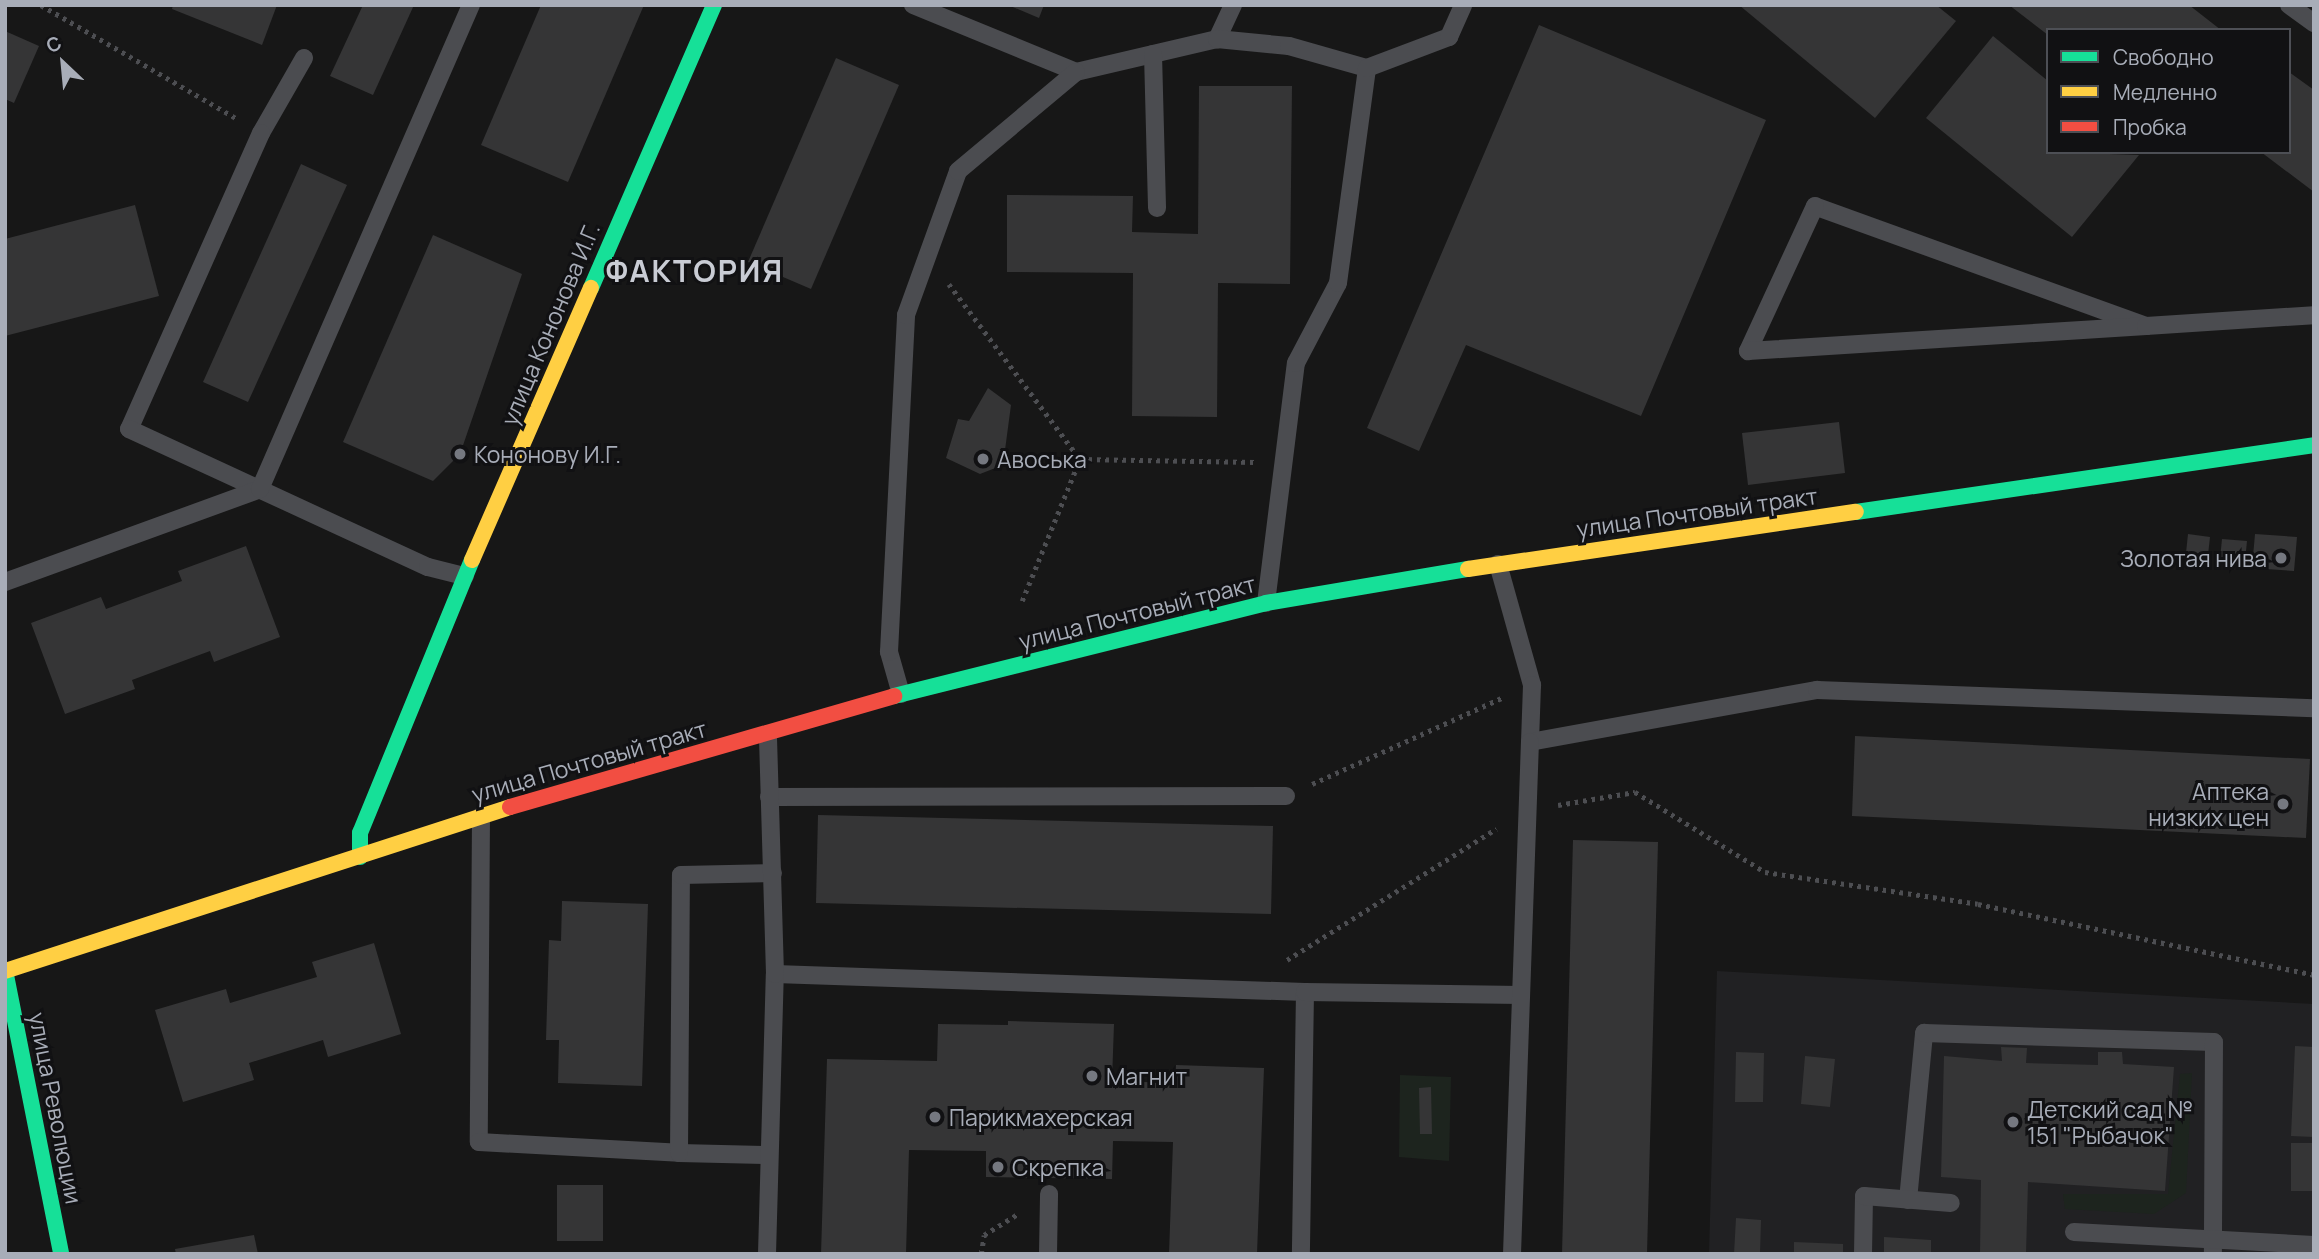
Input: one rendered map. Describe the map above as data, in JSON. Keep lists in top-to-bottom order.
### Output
{
  "streets": {
    "street": ["улица Кононова И.Г.", "улица Почтовый тракт", "улица Революции"]
  },
  "crossings": [
    ["улица Кононова И.Г.", "улица Почтовый тракт"],
    ["улица Почтовый тракт", "улица Революции"]
  ],
  "districts": ["ФАКТОРИЯ"],
  "places": [
    "Кононову И.Г.",
    "Авоська",
    "Золотая нива",
    "Аптека низких цен",
    "Магнит",
    "Парикмахерская",
    "Детский сад № 151 \"Рыбачок\"",
    "Скрепка"
  ],
  "legend": ["Свободно", "Медленно", "Пробка"],
  "north": "top left"
}
